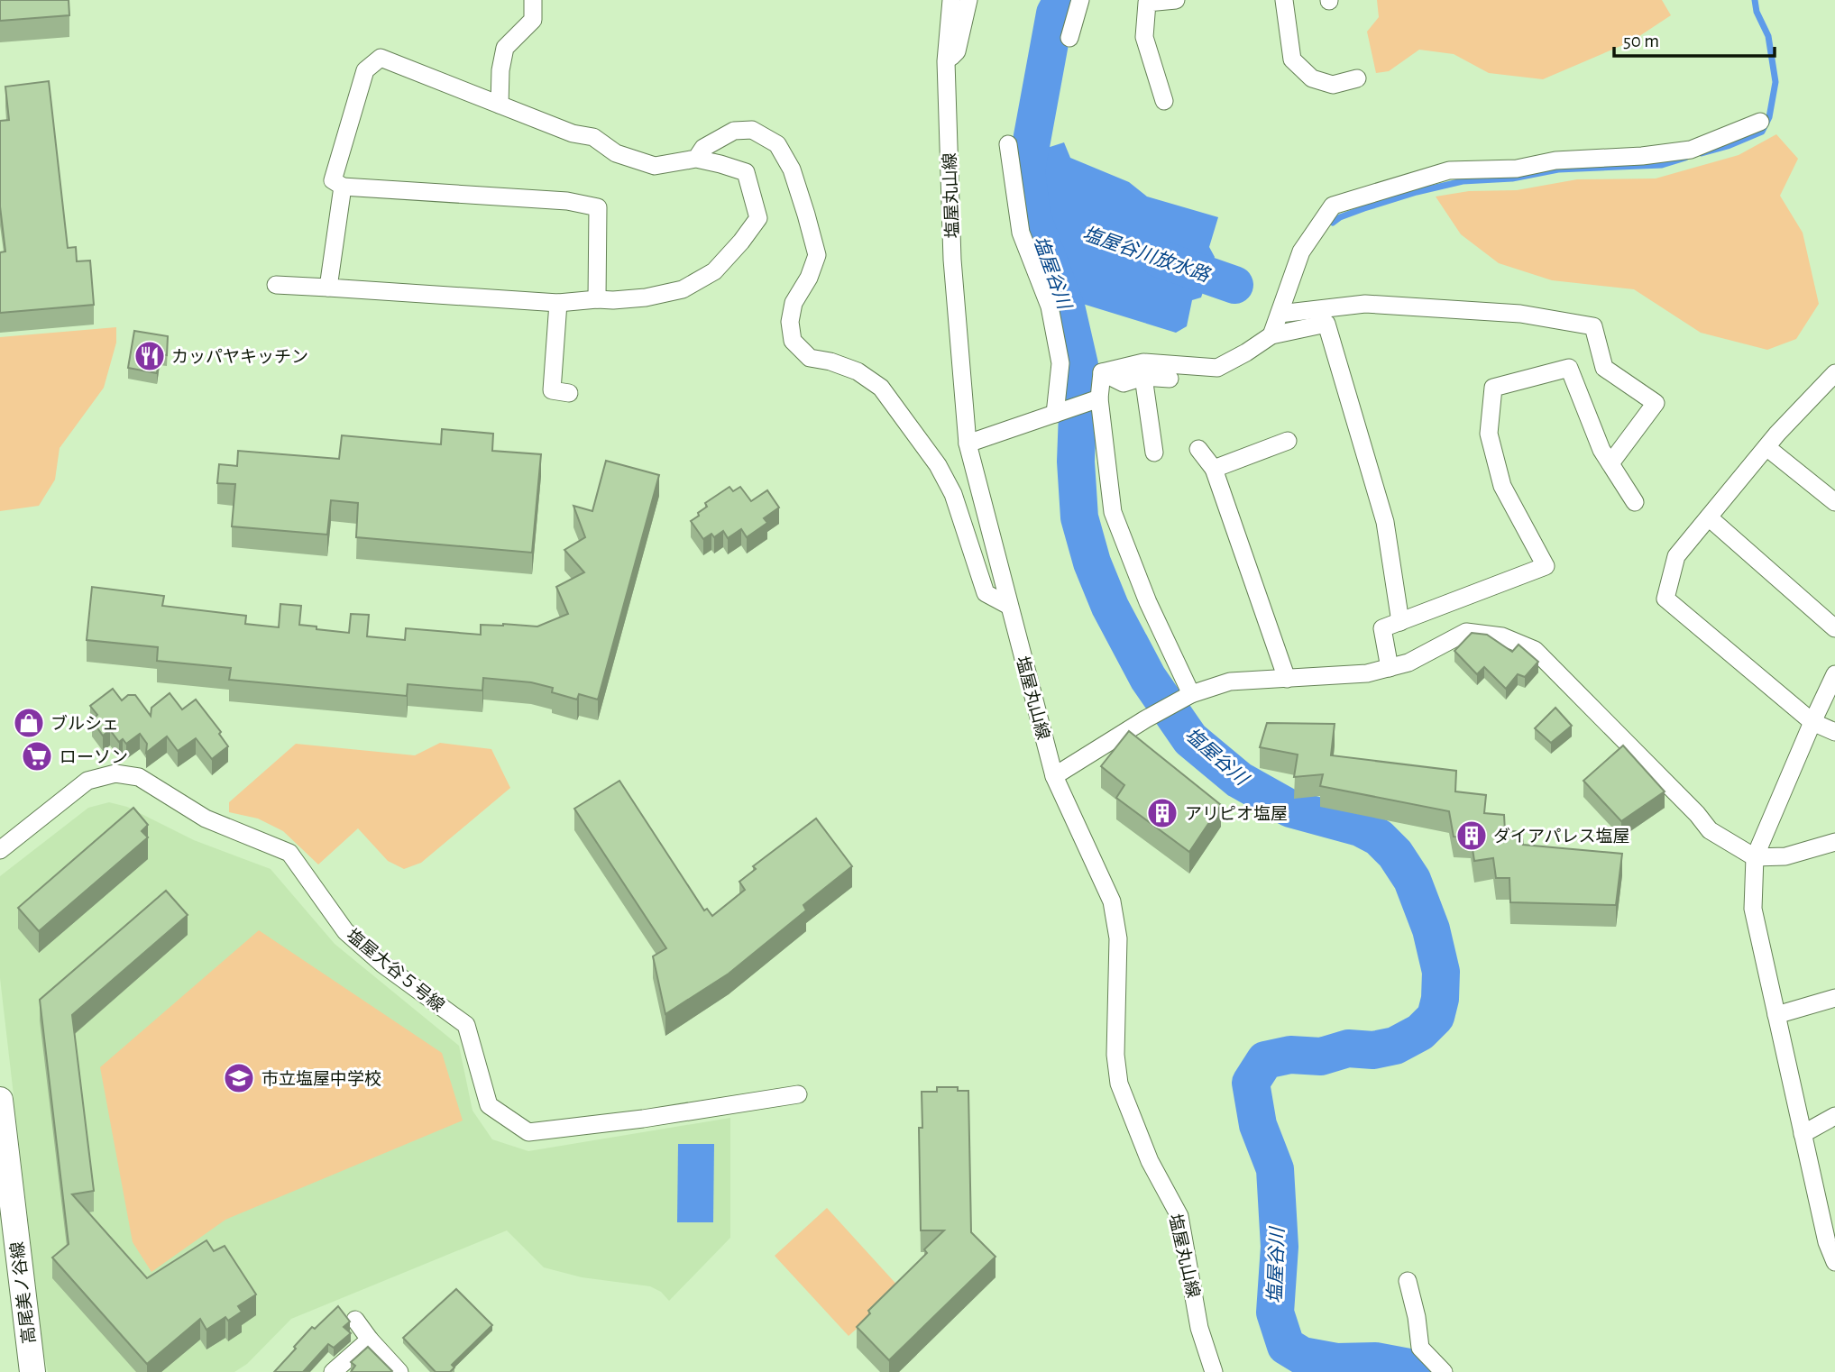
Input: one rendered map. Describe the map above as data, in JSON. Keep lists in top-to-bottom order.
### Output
{
  "streets": {
    "street": ["塩屋丸山線", "塩屋大谷５号線", "高尾美ノ谷線"]
  },
  "water": ["塩屋谷川放水路", "塩屋谷川"],
  "places": {
    "restaurant": ["カッパヤキッチン"],
    "shop": ["ブルシェ"],
    "supermarket": ["ローソン"],
    "building": ["アリピオ塩屋", "ダイアパレス塩屋"],
    "school or university": ["市立塩屋中学校"]
  },
  "scale_bar": "50 m"
}
